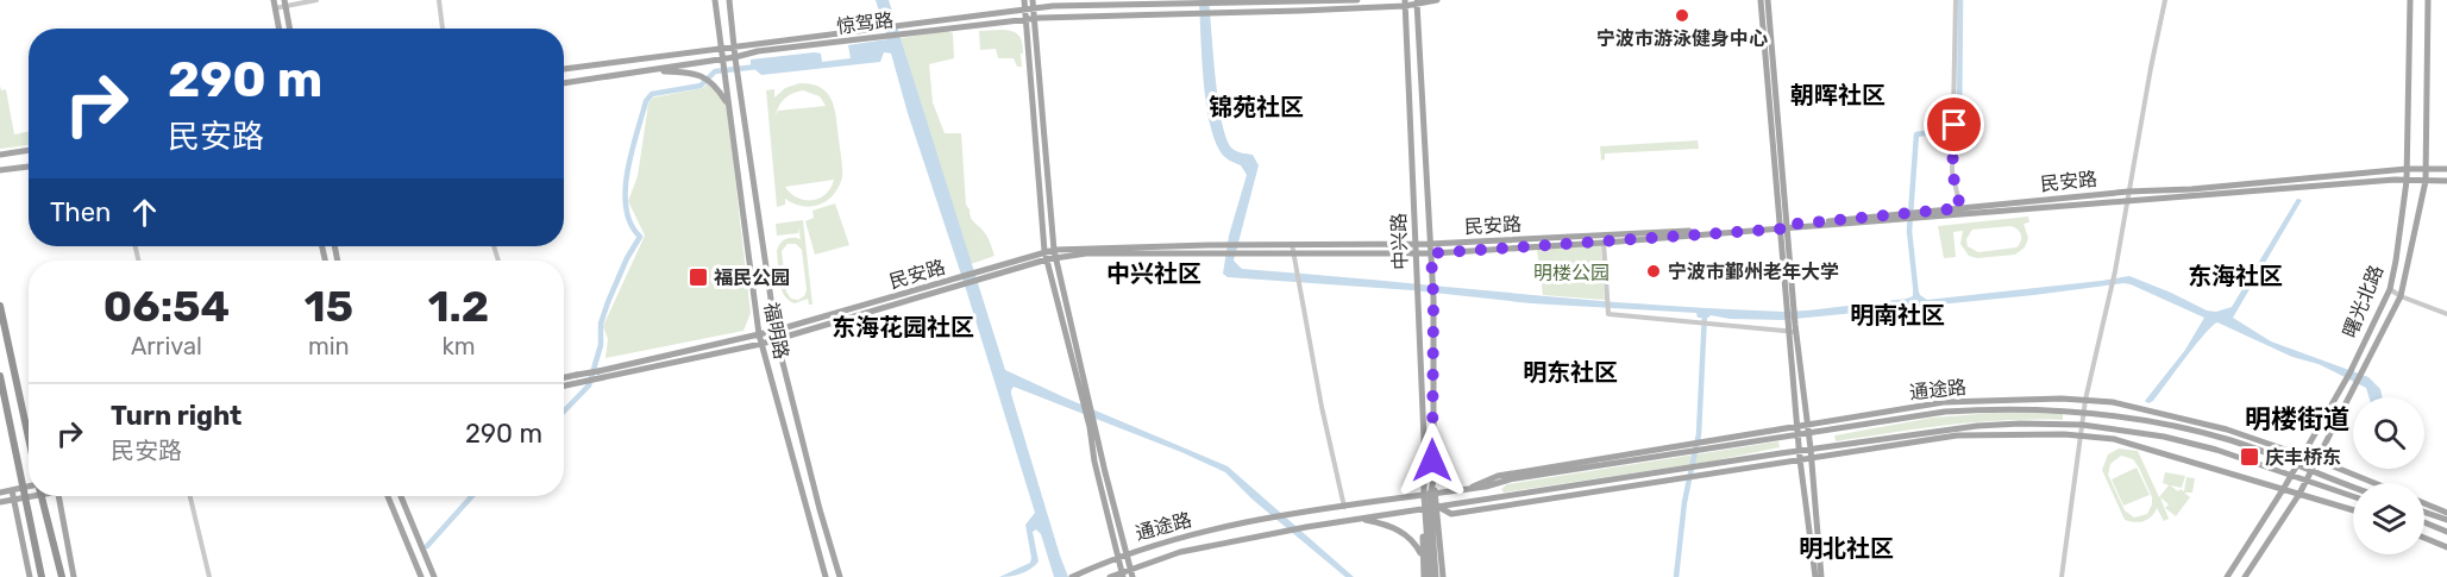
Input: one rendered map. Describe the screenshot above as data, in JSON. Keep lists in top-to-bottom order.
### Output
{
  "streets": {
    "main road": [
      "惊驾路",
      "民安路",
      "中兴路",
      "曙光北路",
      "福明路",
      "通途路"
    ]
  },
  "crossings": [
    ["惊驾路", "中兴路"],
    ["惊驾路", "福明路"],
    ["民安路", "中兴路"],
    ["民安路", "曙光北路"],
    ["民安路", "福明路"],
    ["中兴路", "通途路"],
    ["曙光北路", "通途路"]
  ],
  "districts": [
    "朝晖社区",
    "锦苑社区",
    "中兴社区",
    "东海社区",
    "明南社区",
    "东海花园社区",
    "明东社区",
    "明楼街道",
    "明北社区"
  ],
  "parks": ["明楼公园"],
  "places": {
    "other": ["宁波市游泳健身中心", "宁波市鄞州老年大学"],
    "transit": ["福民公园", "庆丰桥东"]
  },
  "page": {
    "turn": ["290 m", "民安路"],
    "then": "Then",
    "eta": [
      "06:54",
      "Arrival",
      "15",
      "min",
      "1.2",
      "km"
    ],
    "list": [
      {
        "name": "Turn right",
        "note": "民安路",
        "value": "290 m"
      }
    ]
  }
}
